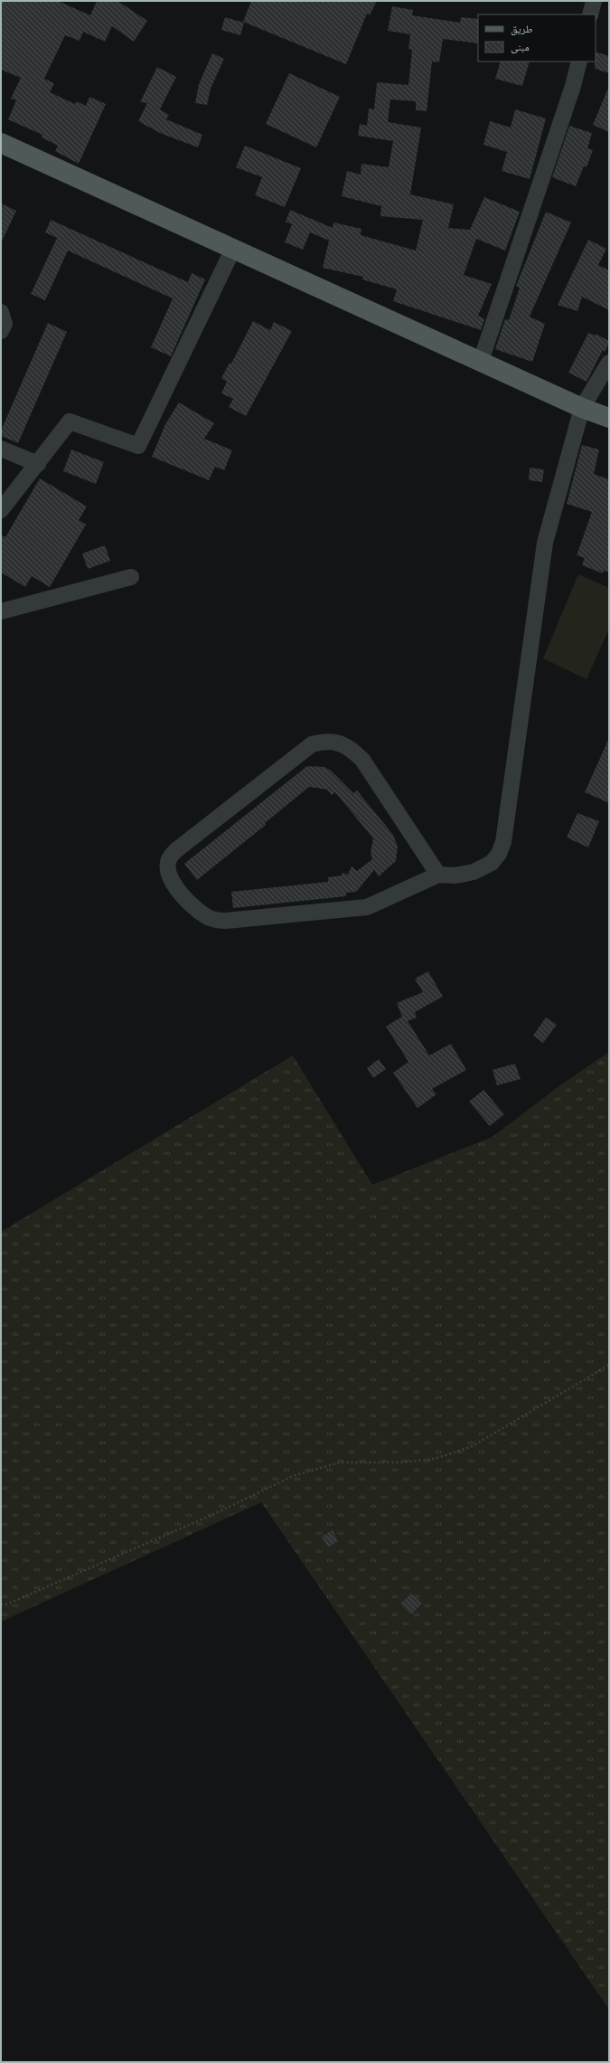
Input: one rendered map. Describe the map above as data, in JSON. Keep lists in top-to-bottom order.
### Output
{
  "legend": ["طريق", "مبنى"]
}
